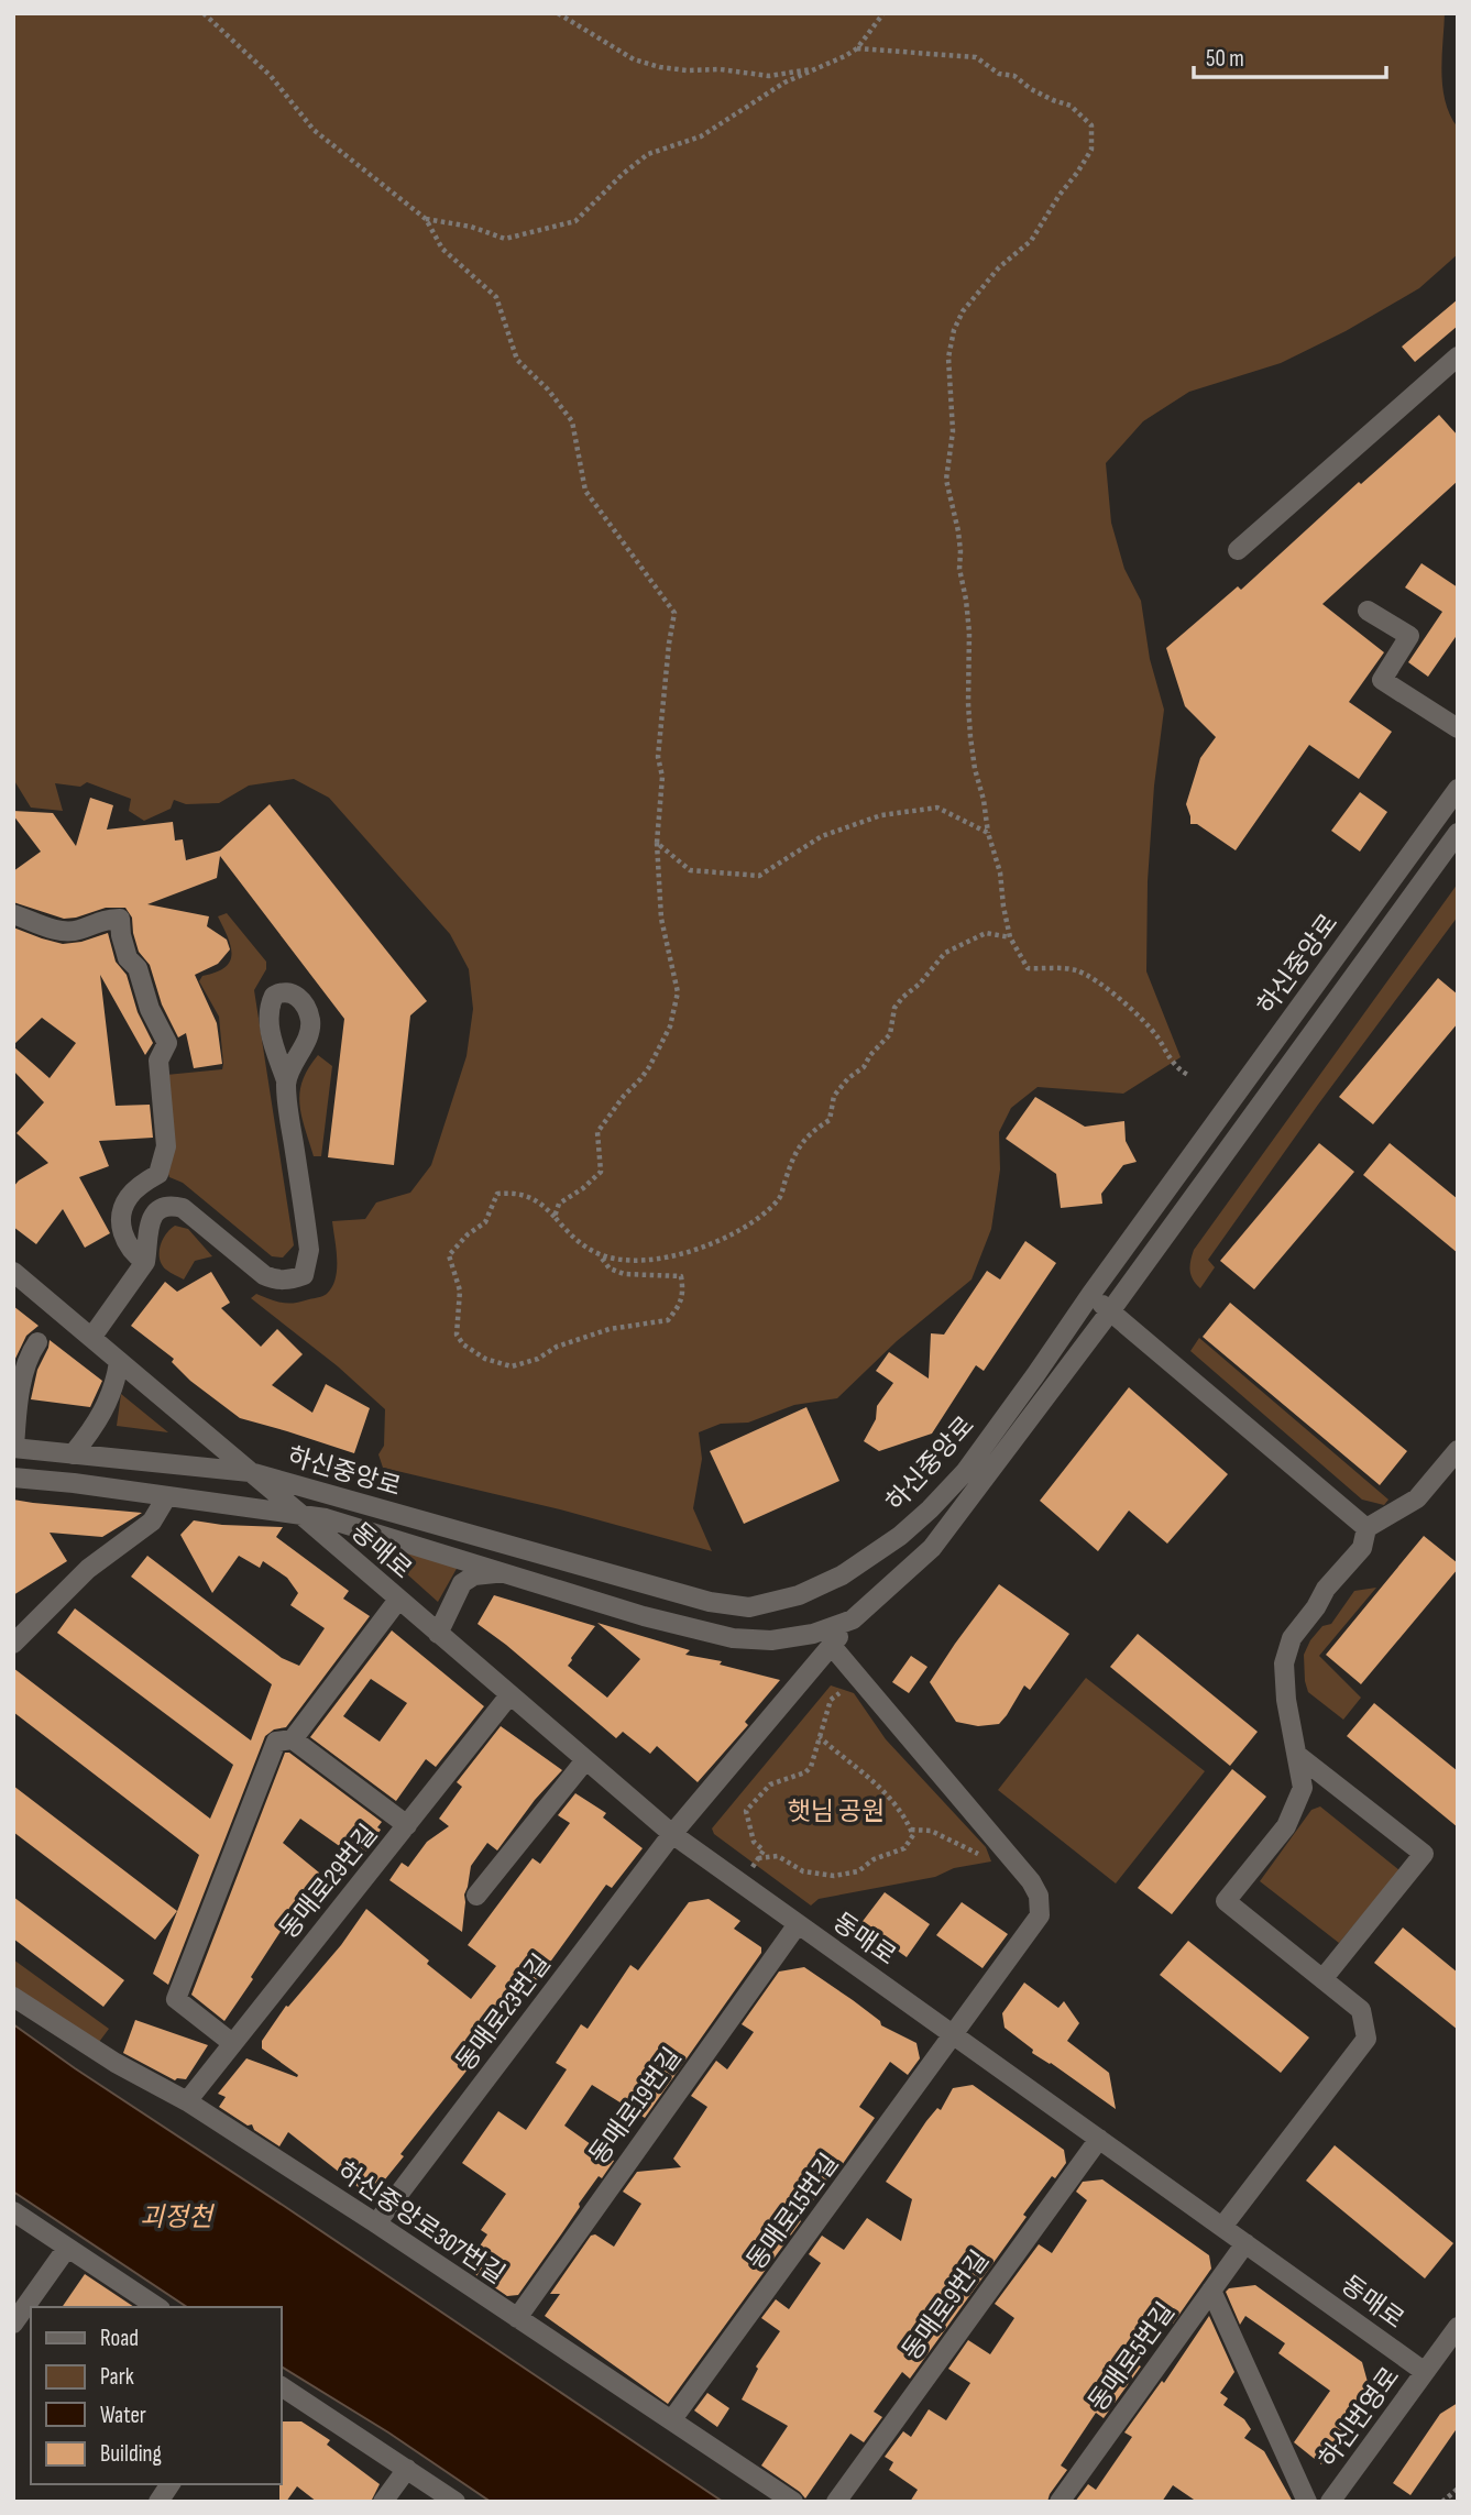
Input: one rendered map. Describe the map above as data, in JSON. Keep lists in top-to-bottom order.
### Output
{
  "streets": {
    "street": [
      "하신중앙로",
      "동매로",
      "동매로29번길",
      "동매로23번길",
      "동매로19번길",
      "동매로15번길",
      "하신중앙로307번길",
      "동매로9번길",
      "동매로5번길",
      "하신번영로"
    ]
  },
  "crossings": [
    ["하신중앙로", "동매로"],
    ["하신중앙로", "동매로23번길"],
    ["동매로", "동매로29번길"],
    ["동매로", "동매로23번길"],
    ["동매로", "동매로19번길"],
    ["동매로", "동매로15번길"],
    ["동매로", "동매로9번길"],
    ["동매로", "동매로5번길"],
    ["동매로", "하신번영로"],
    ["동매로29번길", "하신중앙로307번길"],
    ["동매로23번길", "동매로15번길"],
    ["동매로23번길", "하신중앙로307번길"],
    ["동매로19번길", "하신중앙로307번길"],
    ["동매로15번길", "하신중앙로307번길"]
  ],
  "water": ["괴정천"],
  "parks": ["햇님 공원"],
  "legend": [
    "Road",
    "Park",
    "Water",
    "Building"
  ],
  "scale_bar": "50 m"
}
